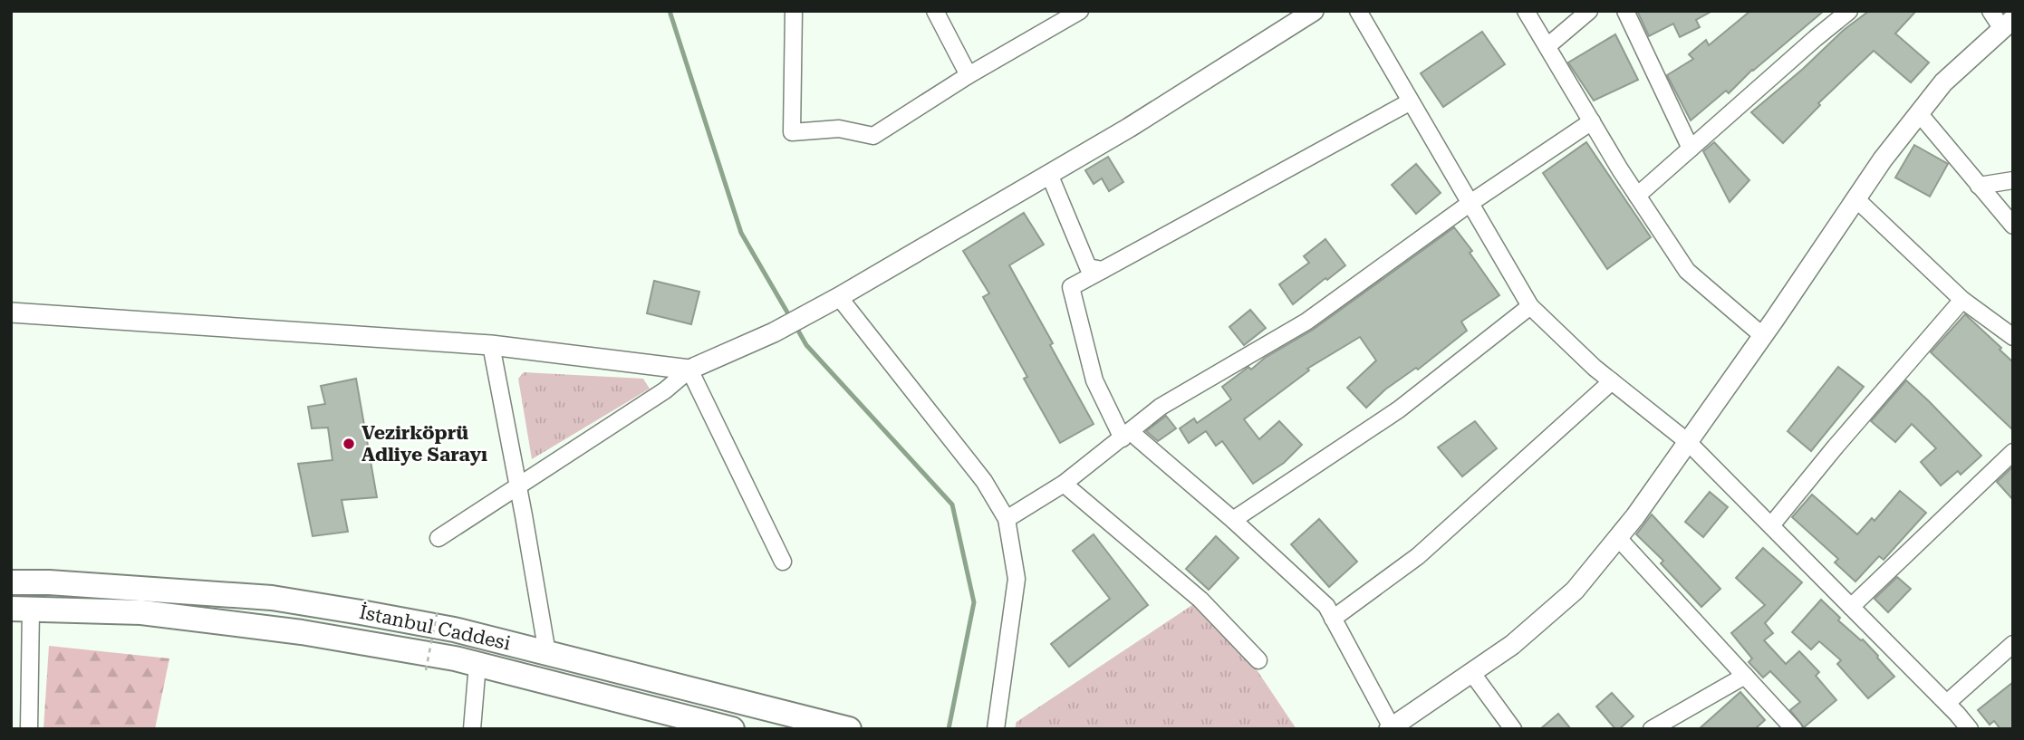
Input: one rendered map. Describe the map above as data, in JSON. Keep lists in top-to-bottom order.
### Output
{
  "streets": {
    "main road": ["İstanbul Caddesi"]
  },
  "places": ["Vezirköprü Adliye Sarayı"]
}
